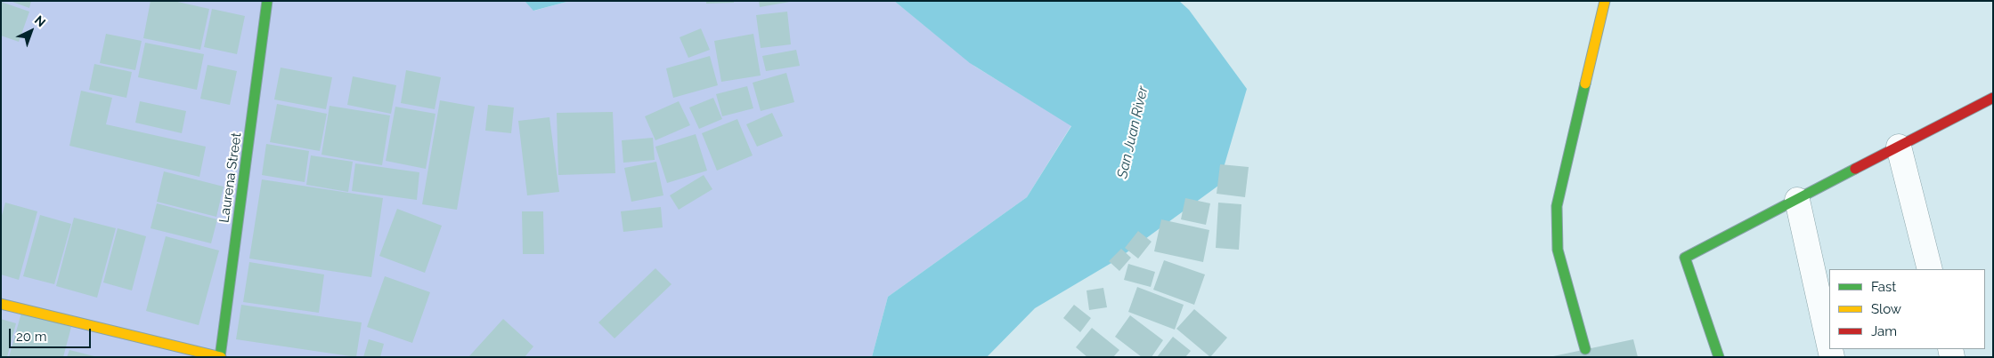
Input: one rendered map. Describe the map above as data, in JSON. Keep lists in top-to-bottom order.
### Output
{
  "streets": {
    "street": ["Laurena Street"]
  },
  "water": ["San Juan River"],
  "legend": ["Fast", "Slow", "Jam"],
  "scale_bar": "20 m",
  "north": "top right"
}
